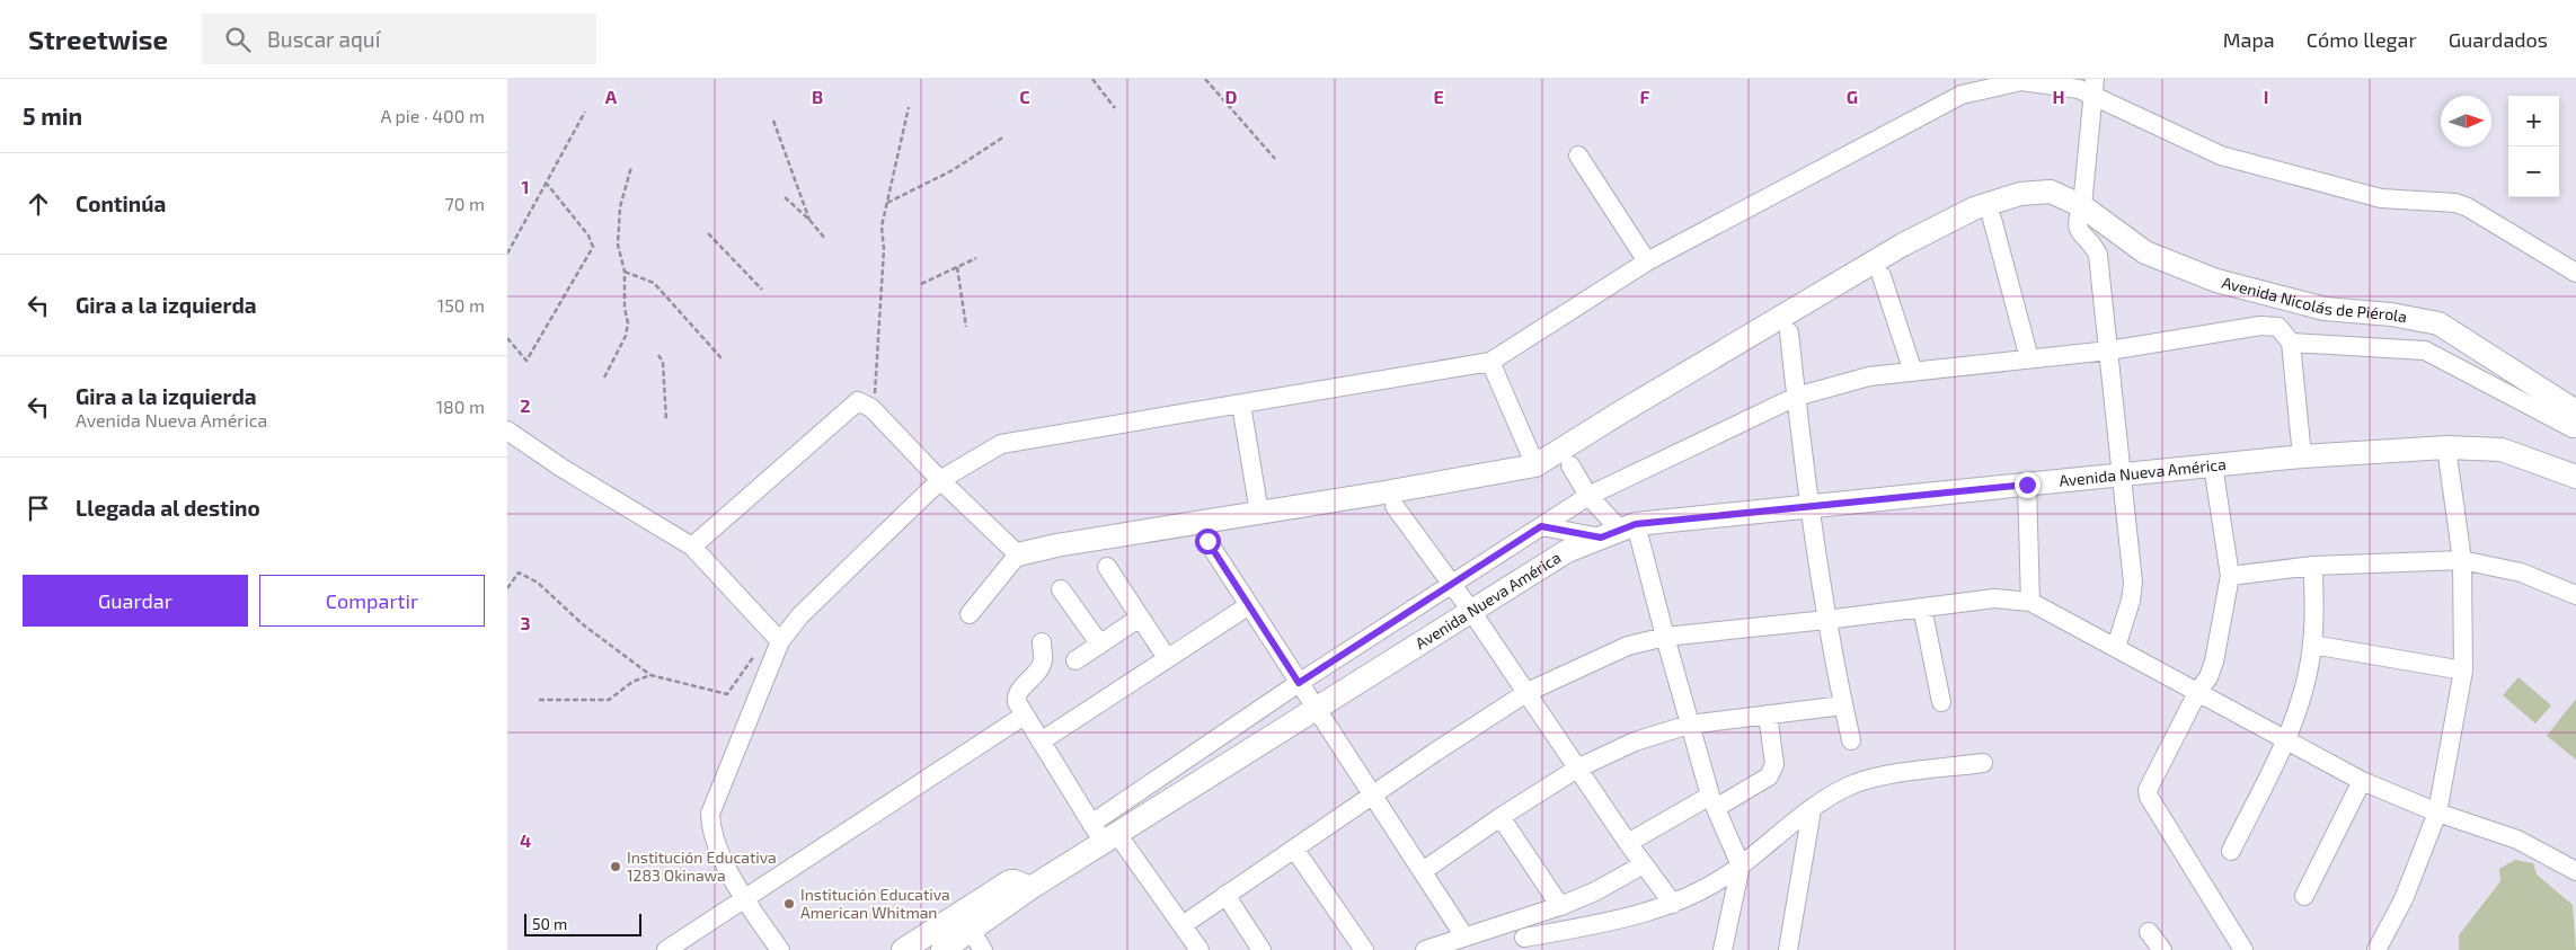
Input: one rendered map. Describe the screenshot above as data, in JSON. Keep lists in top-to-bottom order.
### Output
{
  "streets": {
    "street": ["Avenida Nicolás de Piérola", "Avenida Nueva América"]
  },
  "places": ["Institución Educativa 1283 Okinawa", "Institución Educativa American Whitman"],
  "scale_bar": "50 m",
  "north": "right",
  "page": {
    "header": "Streetwise",
    "search": "Buscar aquí",
    "nav": ["Mapa", "Cómo llegar", "Guardados"],
    "heading": ["5 min", "A pie · 400 m"],
    "map_buttons": ["+", "−"],
    "list": [
      ["Continúa", "70 m"],
      ["Gira a la izquierda", "150 m"],
      ["Gira a la izquierda", "Avenida Nueva América", "180 m"],
      "Llegada al destino"
    ],
    "buttons": ["Guardar", "Compartir"],
    "scale": "50 m"
  },
  "grid": {
    "columns": [
      "A",
      "B",
      "C",
      "D",
      "E",
      "F",
      "G",
      "H",
      "I"
    ],
    "rows": [
      "1",
      "2",
      "3",
      "4"
    ]
  }
}
